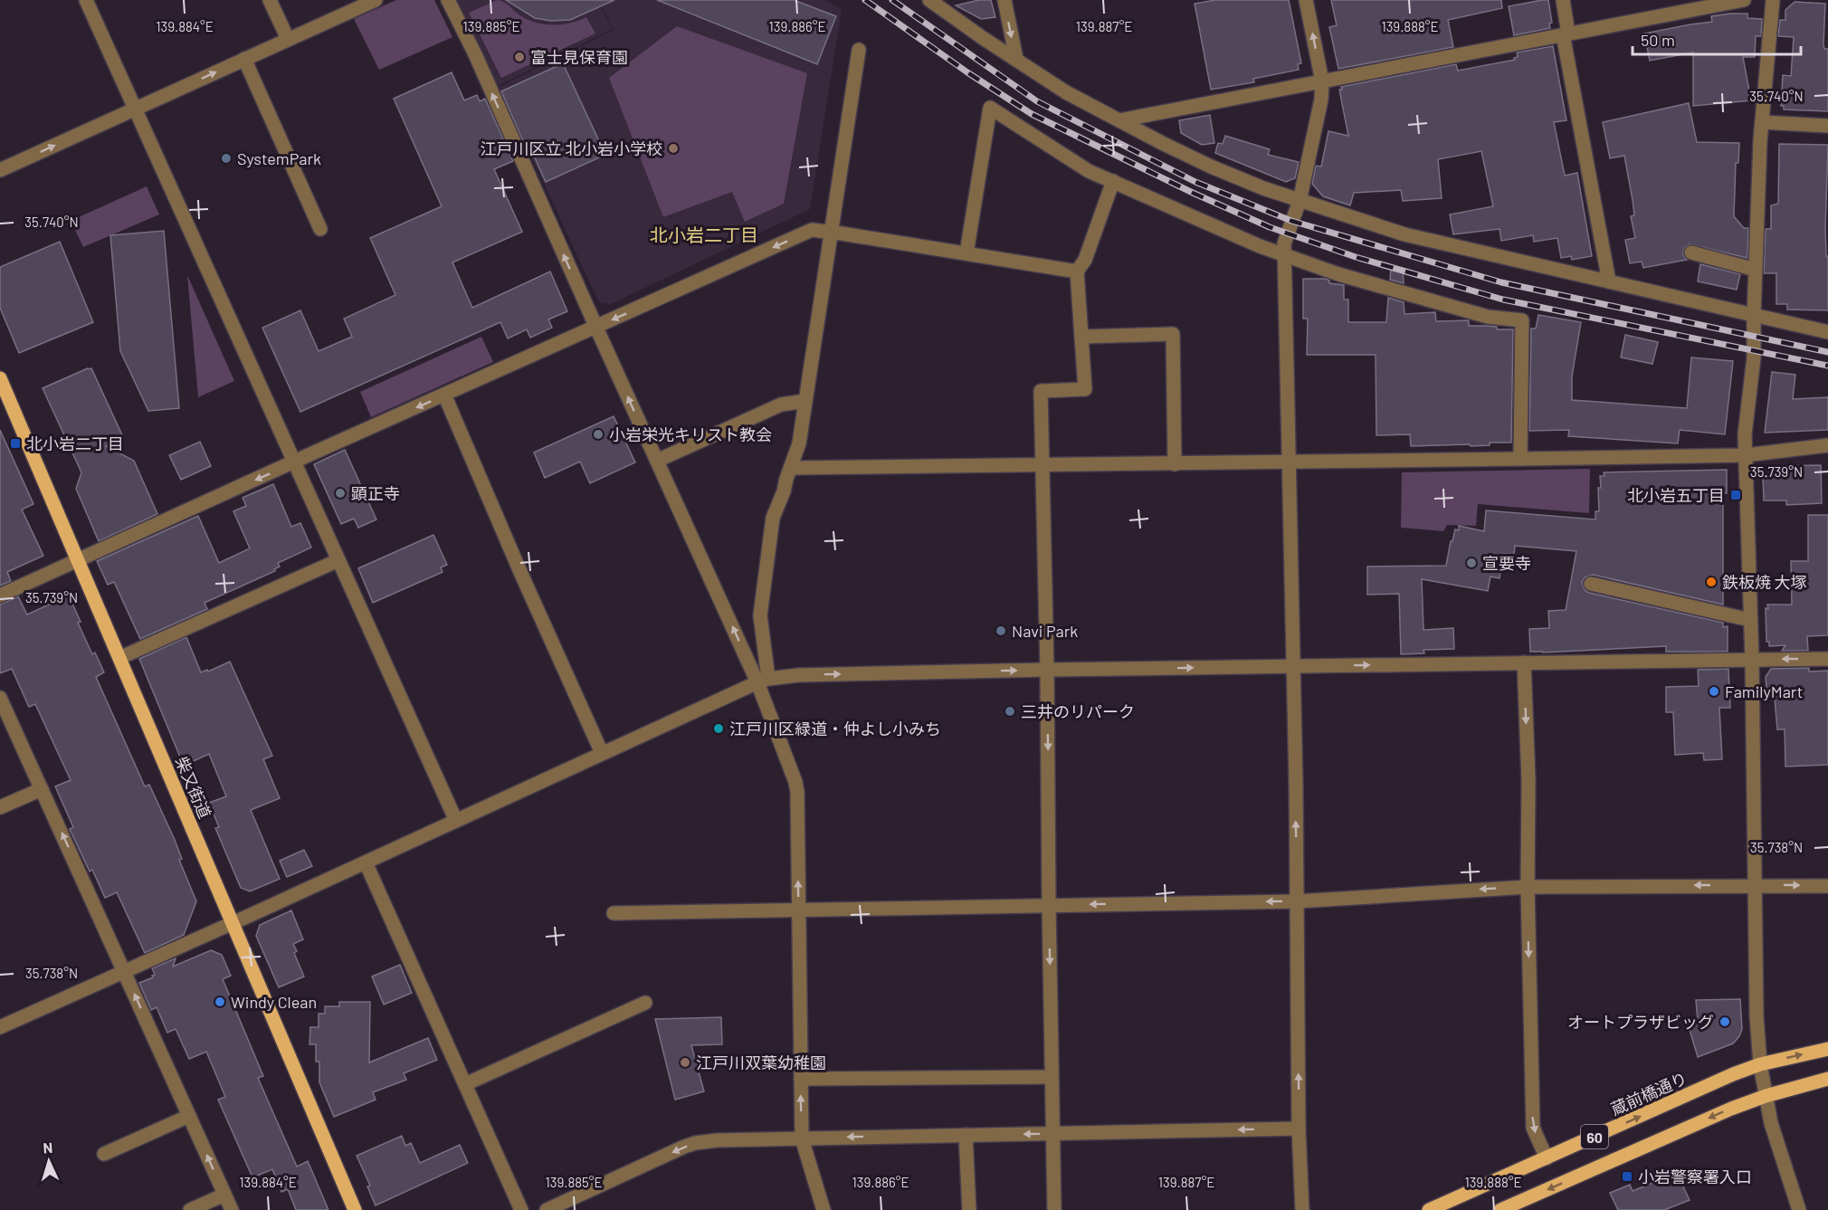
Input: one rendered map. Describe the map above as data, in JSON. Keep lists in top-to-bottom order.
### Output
{
  "streets": {
    "main road": ["柴又街道", "蔵前橋通り", "60"]
  },
  "districts": ["北小岩二丁目"],
  "places": {
    "other": [
      "富士見保育園",
      "江戸川区立 北小岩小学校",
      "SystemPark",
      "小岩栄光キリスト教会",
      "顕正寺",
      "宣要寺",
      "鉄板焼 大塚",
      "Navi Park",
      "FamilyMart",
      "三井のリパーク",
      "江戸川区緑道・仲よし小みち",
      "Windy Clean",
      "オートプラザビッグ",
      "江戸川双葉幼稚園"
    ],
    "transit": ["北小岩二丁目", "北小岩五丁目", "小岩警察署入口"]
  },
  "scale_bar": "50 m",
  "north": "top",
  "coordinates": [
    "139.884°E",
    "139.885°E",
    "139.886°E",
    "139.887°E",
    "139.888°E",
    "35.740°N",
    "35.739°N",
    "35.738°N"
  ]
}
